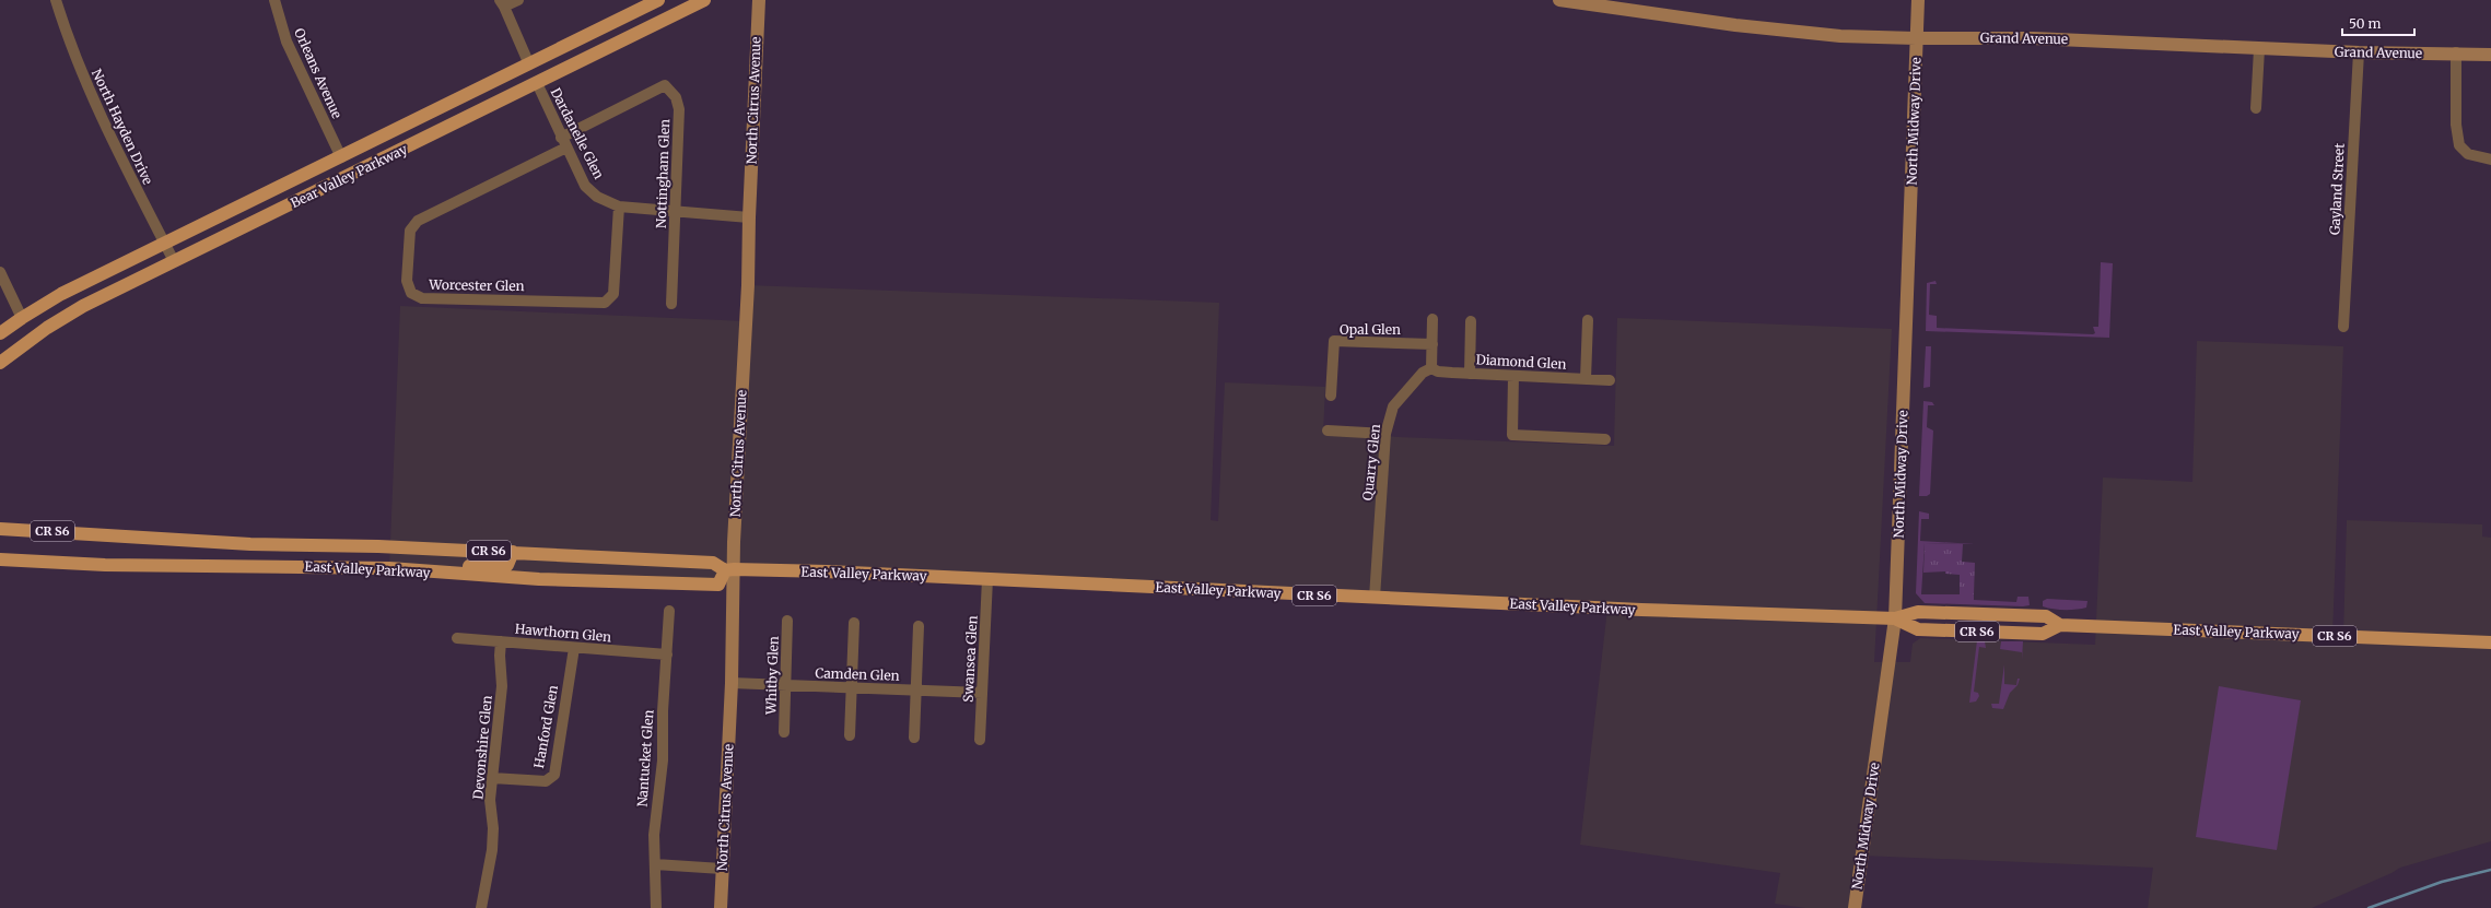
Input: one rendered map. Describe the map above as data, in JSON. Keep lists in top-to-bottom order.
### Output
{
  "streets": {
    "main road": ["Bear Valley Parkway", "CR S6", "East Valley Parkway"],
    "street": [
      "Grand Avenue",
      "Orleans Avenue",
      "North Citrus Avenue",
      "North Midway Drive",
      "North Hayden Drive",
      "Dardanelle Glen",
      "Nottingham Glen",
      "Gayland Street",
      "Worcester Glen",
      "Opal Glen",
      "Diamond Glen",
      "Quarry Glen",
      "Hawthorn Glen",
      "Swansea Glen",
      "Camden Glen",
      "Whitby Glen",
      "Hanford Glen",
      "Devonshire Glen",
      "Nantucket Glen"
    ]
  },
  "crossings": [
    ["Grand Avenue", "North Midway Drive"],
    ["Grand Avenue", "Gayland Street"],
    ["Orleans Avenue", "Bear Valley Parkway"],
    ["North Citrus Avenue", "Dardanelle Glen"],
    ["North Citrus Avenue", "East Valley Parkway"],
    ["North Citrus Avenue", "Camden Glen"],
    ["North Midway Drive", "East Valley Parkway"],
    ["North Hayden Drive", "Bear Valley Parkway"],
    ["Dardanelle Glen", "Nottingham Glen"],
    ["Dardanelle Glen", "Bear Valley Parkway"],
    ["Dardanelle Glen", "Worcester Glen"],
    ["Nottingham Glen", "Worcester Glen"],
    ["Diamond Glen", "Quarry Glen"],
    ["Quarry Glen", "East Valley Parkway"],
    ["East Valley Parkway", "Swansea Glen"],
    ["Hawthorn Glen", "Hanford Glen"],
    ["Hawthorn Glen", "Devonshire Glen"],
    ["Hawthorn Glen", "Nantucket Glen"],
    ["Swansea Glen", "Camden Glen"],
    ["Camden Glen", "Whitby Glen"],
    ["Hanford Glen", "Devonshire Glen"]
  ],
  "scale_bar": "50 m"
}
